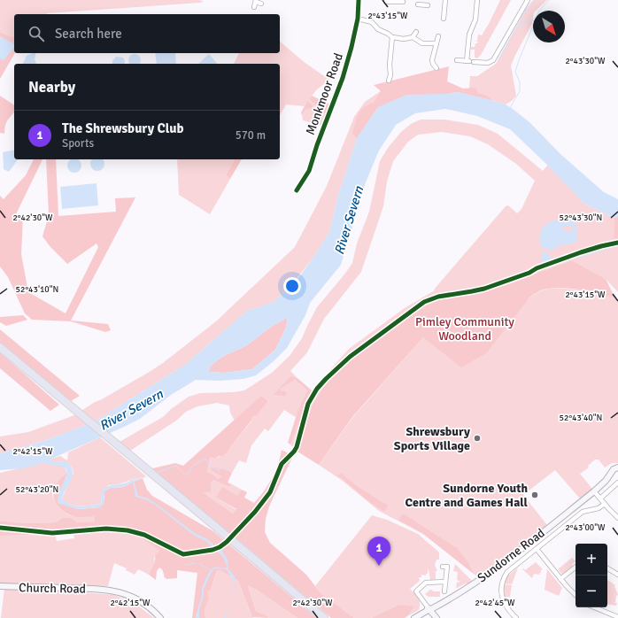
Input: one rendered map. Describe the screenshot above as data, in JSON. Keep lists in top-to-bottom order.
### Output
{
  "streets": {
    "main road": ["Sundorne Road", "Church Road"],
    "street": ["Monkmoor Road"]
  },
  "water": ["River Severn"],
  "parks": ["Pimley Community Woodland"],
  "places": ["Shrewsbury Sports Village", "Sundorne Youth Centre and Games Hall"],
  "north": "bottom right",
  "page": {
    "search": "Search here",
    "heading": "Nearby",
    "list": [
      {
        "mark": "1",
        "name": "The Shrewsbury Club",
        "note": "Sports",
        "value": "570 m"
      }
    ],
    "pins": "1",
    "map_buttons": ["+", "−"]
  },
  "coordinates": [
    "2°43'15\"W",
    "2°43'30\"W",
    "52°43'30\"N",
    "2°42'30\"W",
    "52°43'10\"N",
    "52°43'40\"N",
    "2°42'15\"W",
    "52°43'20\"N",
    "2°43'00\"W",
    "2°42'45\"W"
  ]
}
